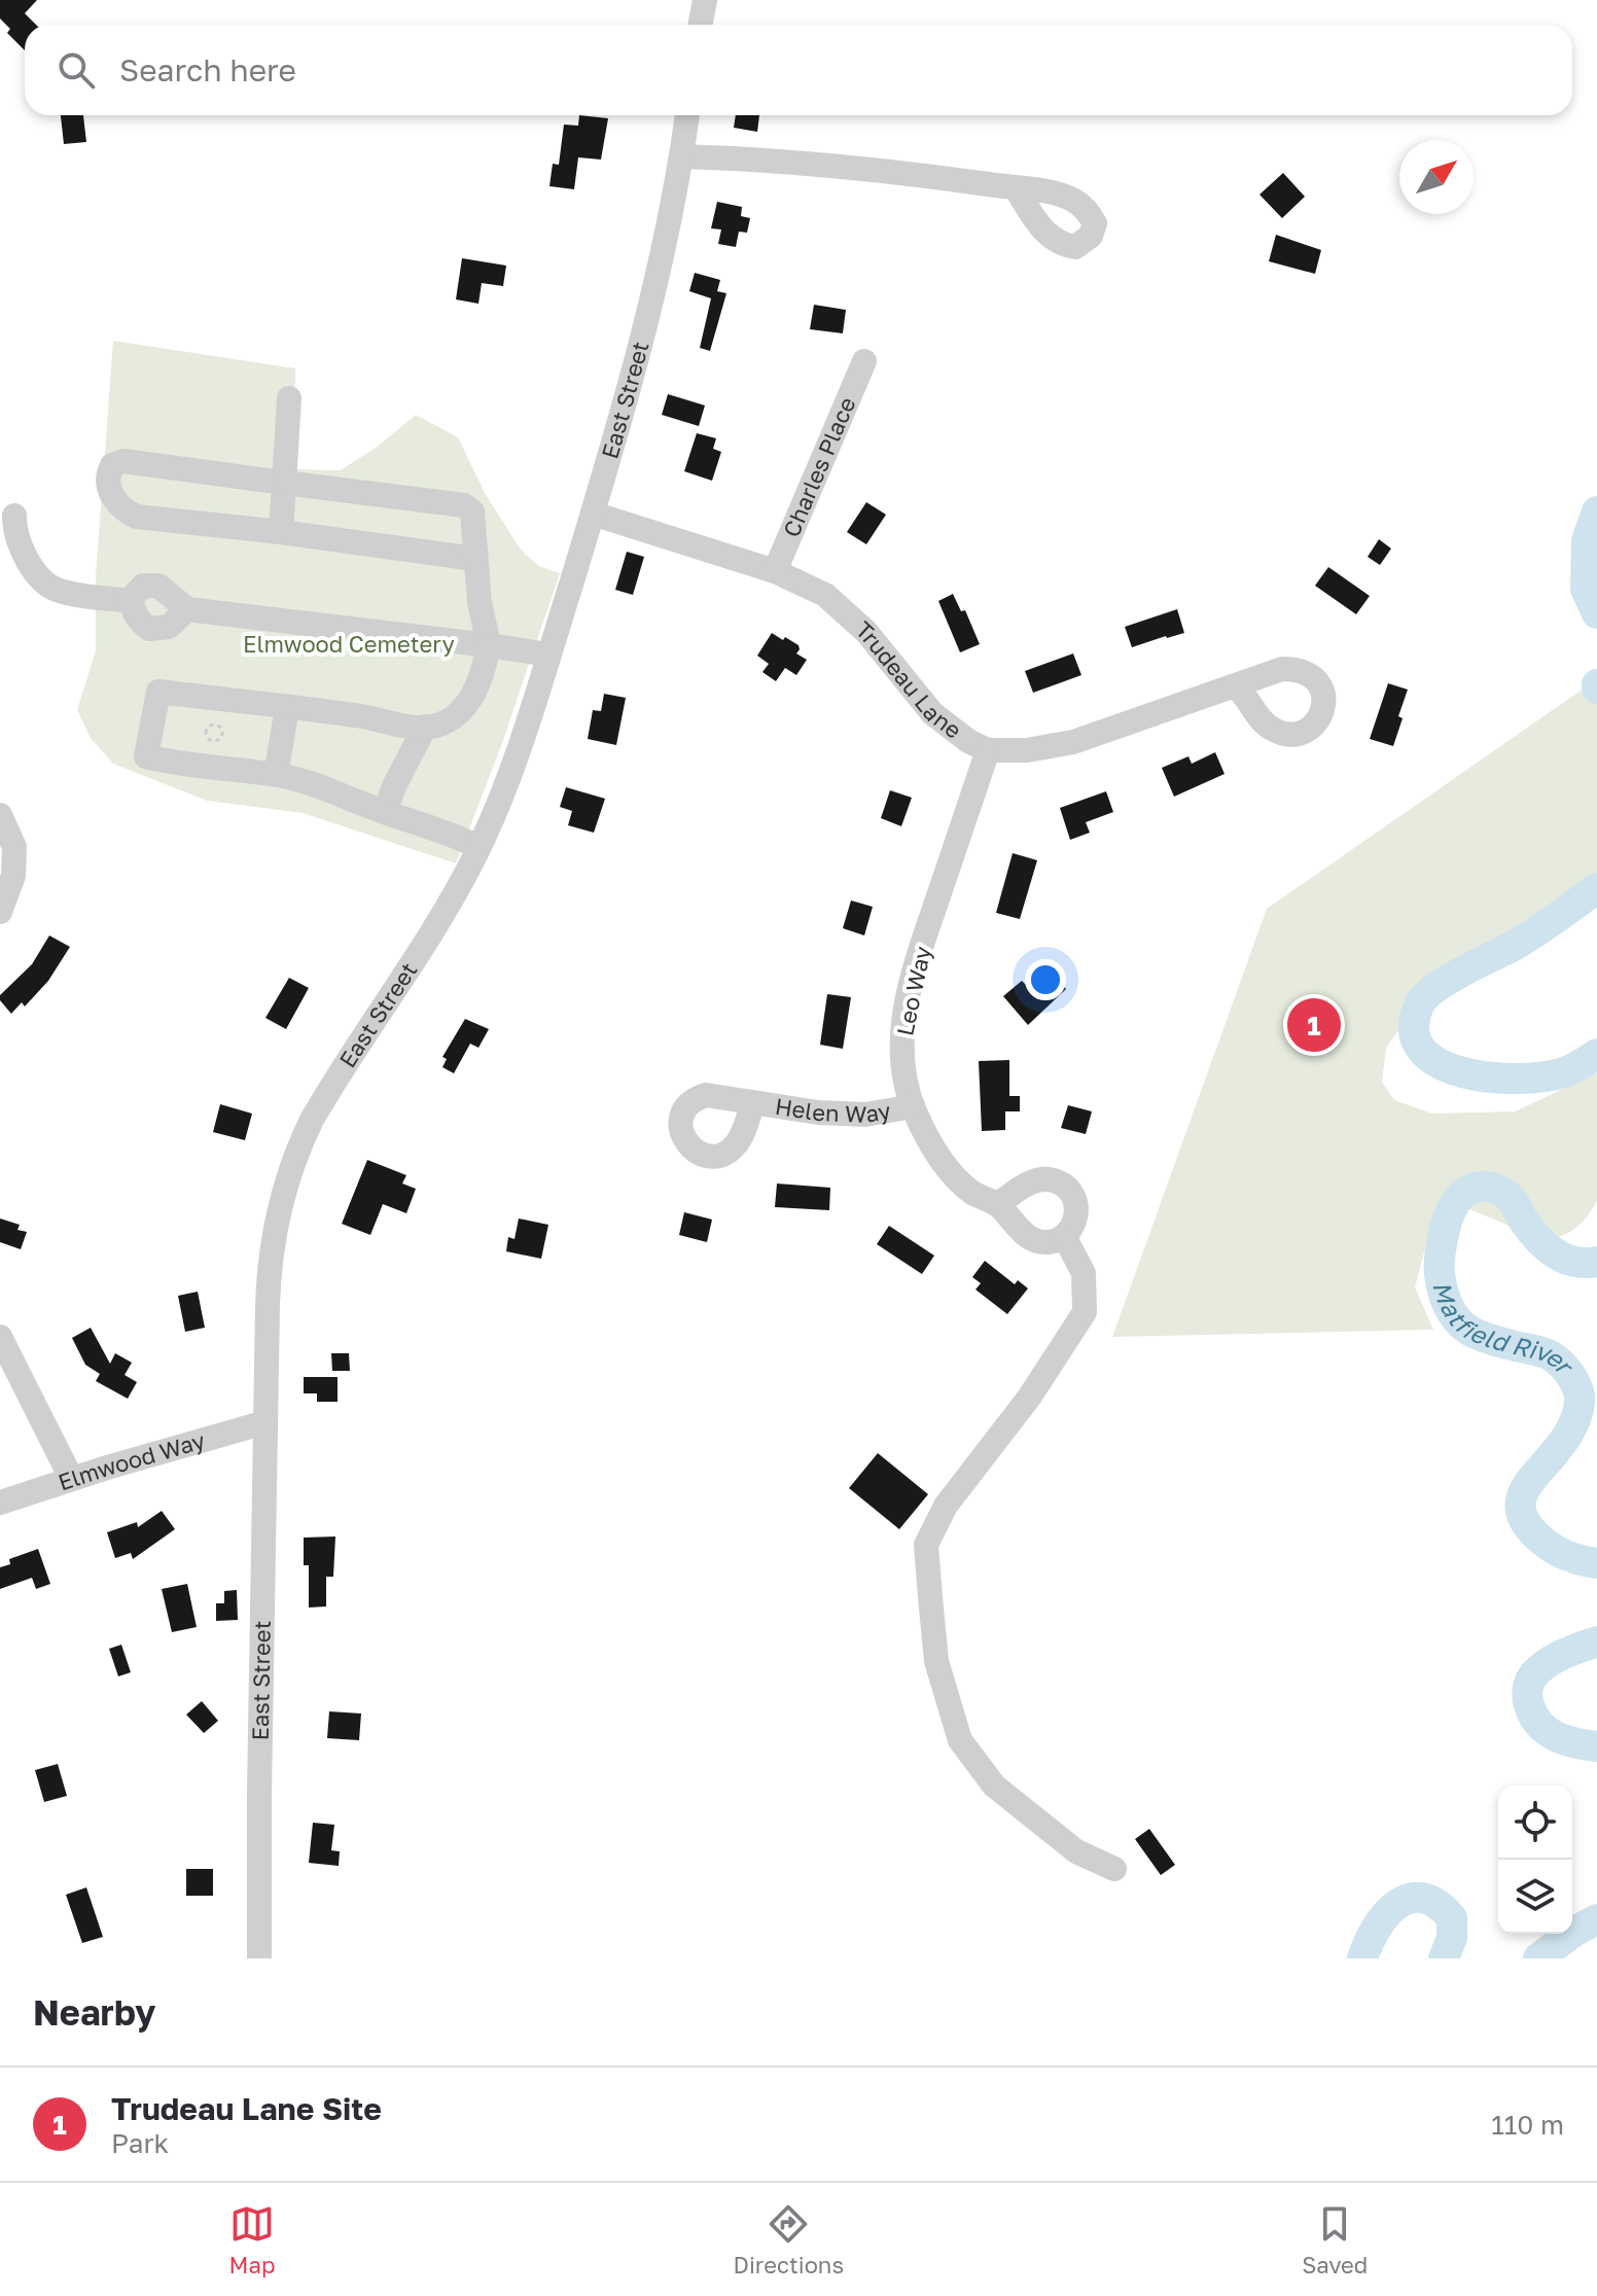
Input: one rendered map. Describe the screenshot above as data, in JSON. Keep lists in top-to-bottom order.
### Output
{
  "streets": {
    "street": [
      "East Street",
      "Charles Place",
      "Trudeau Lane",
      "Leo Way",
      "Helen Way",
      "Elmwood Way"
    ]
  },
  "crossings": [
    ["East Street", "Trudeau Lane"],
    ["East Street", "Elmwood Way"],
    ["Charles Place", "Trudeau Lane"],
    ["Trudeau Lane", "Leo Way"],
    ["Leo Way", "Helen Way"]
  ],
  "water": ["Matfield River"],
  "parks": ["Elmwood Cemetery"],
  "north": "top right",
  "page": {
    "search": "Search here",
    "pins": "1",
    "heading": "Nearby",
    "list": [
      {
        "mark": "1",
        "name": "Trudeau Lane Site",
        "note": "Park",
        "value": "110 m"
      }
    ],
    "nav": ["Map", "Directions", "Saved"]
  }
}
